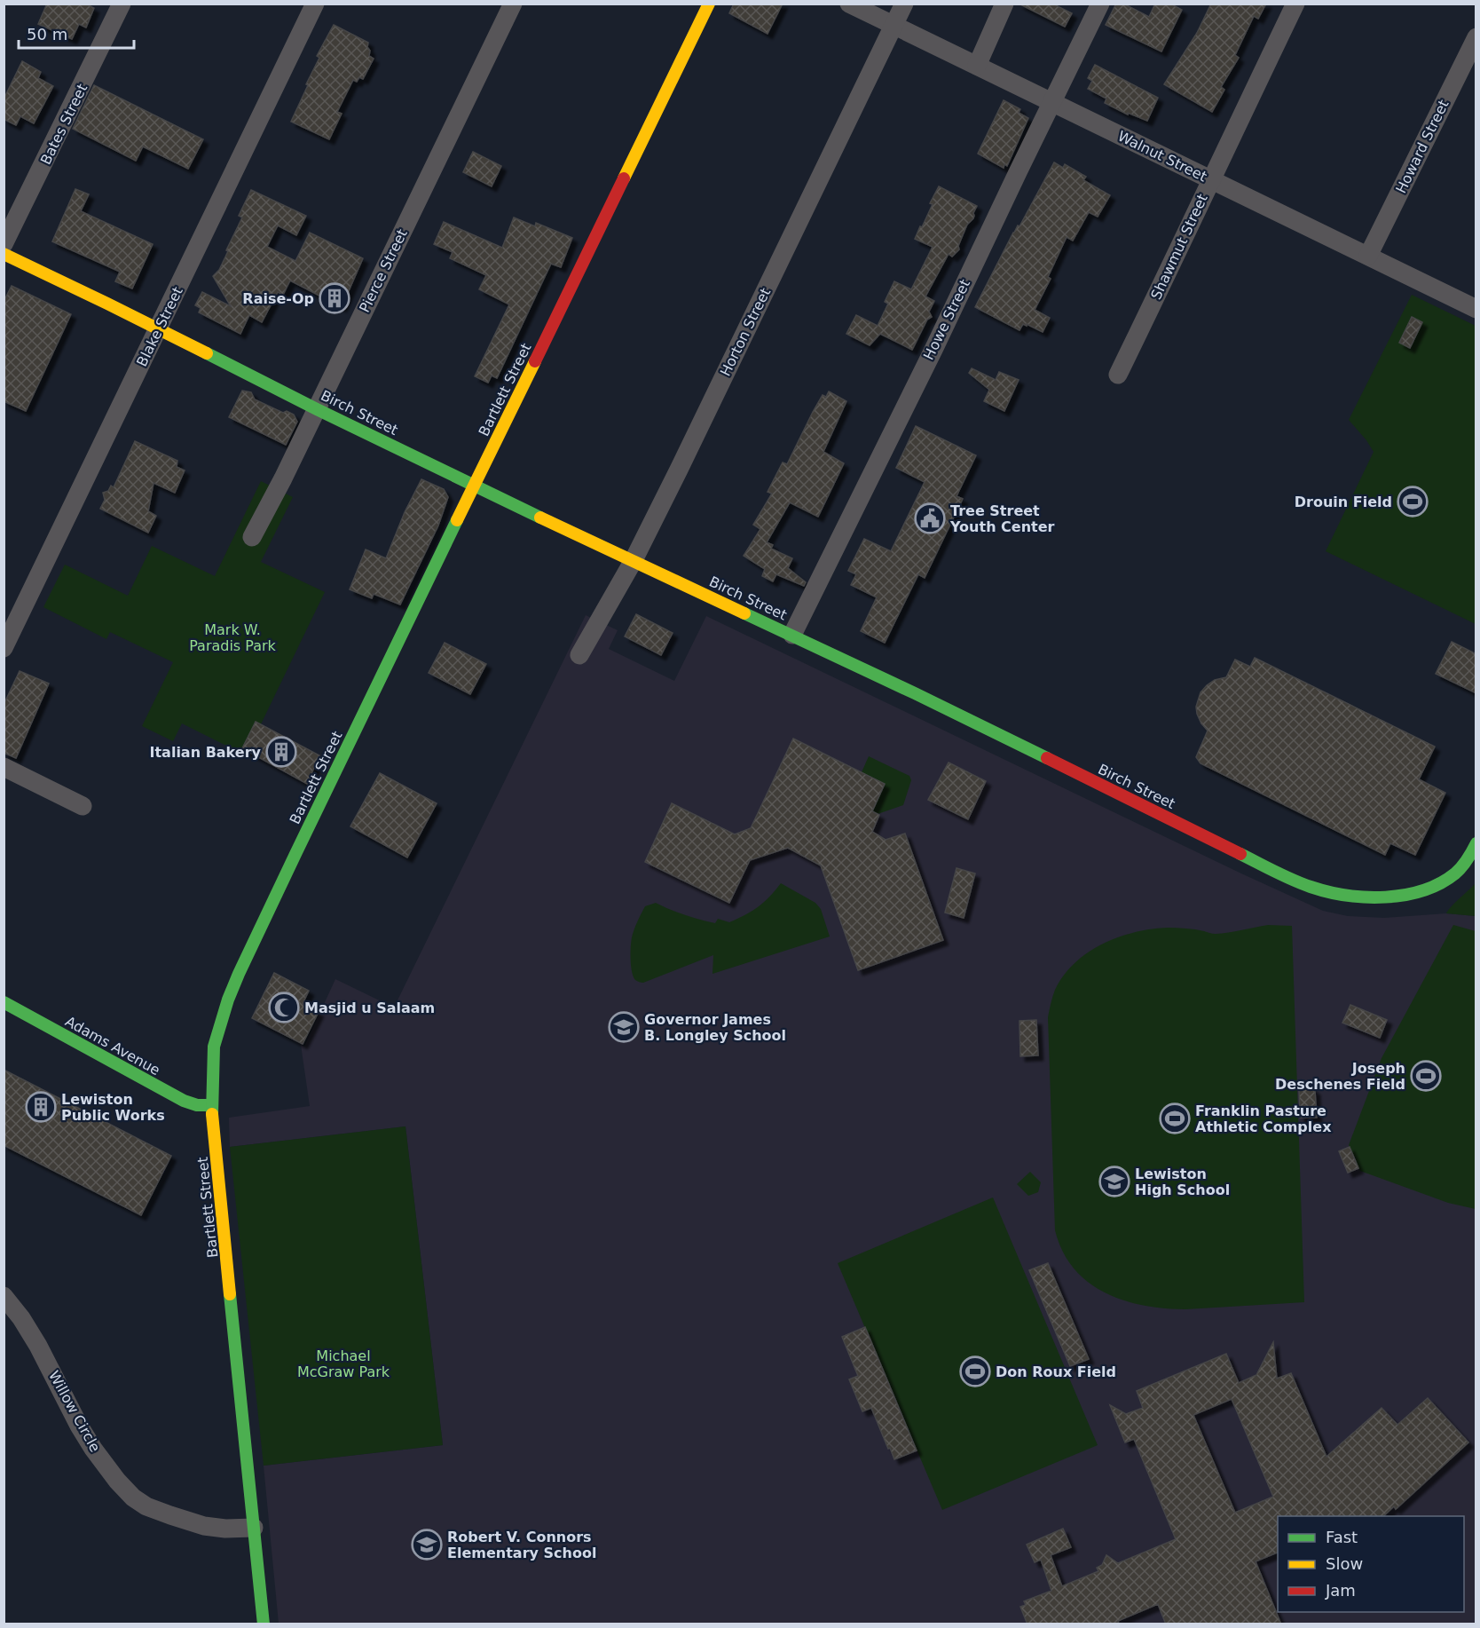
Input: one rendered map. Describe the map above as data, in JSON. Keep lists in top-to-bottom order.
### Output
{
  "streets": {
    "street": [
      "Bates Street",
      "Howard Street",
      "Walnut Street",
      "Shawmut Street",
      "Pierce Street",
      "Howe Street",
      "Blake Street",
      "Horton Street",
      "Bartlett Street",
      "Birch Street",
      "Adams Avenue",
      "Willow Circle"
    ]
  },
  "crossings": [
    ["Howard Street", "Walnut Street"],
    ["Walnut Street", "Shawmut Street"],
    ["Walnut Street", "Howe Street"],
    ["Walnut Street", "Horton Street"],
    ["Pierce Street", "Birch Street"],
    ["Howe Street", "Birch Street"],
    ["Blake Street", "Birch Street"],
    ["Horton Street", "Birch Street"],
    ["Bartlett Street", "Birch Street"],
    ["Bartlett Street", "Adams Avenue"],
    ["Bartlett Street", "Willow Circle"]
  ],
  "parks": ["Mark W. Paradis Park", "Michael McGraw Park"],
  "places": {
    "building": ["Raise-Op", "Italian Bakery", "Lewiston Public Works"],
    "sports": [
      "Drouin Field",
      "Joseph Deschenes Field",
      "Franklin Pasture Athletic Complex",
      "Don Roux Field"
    ],
    "public building": ["Tree Street Youth Center"],
    "mosque": ["Masjid u Salaam"],
    "school or university": ["Governor James B. Longley School", "Lewiston High School", "Robert V. Connors Elementary School"]
  },
  "legend": ["Fast", "Slow", "Jam"],
  "scale_bar": "50 m"
}
